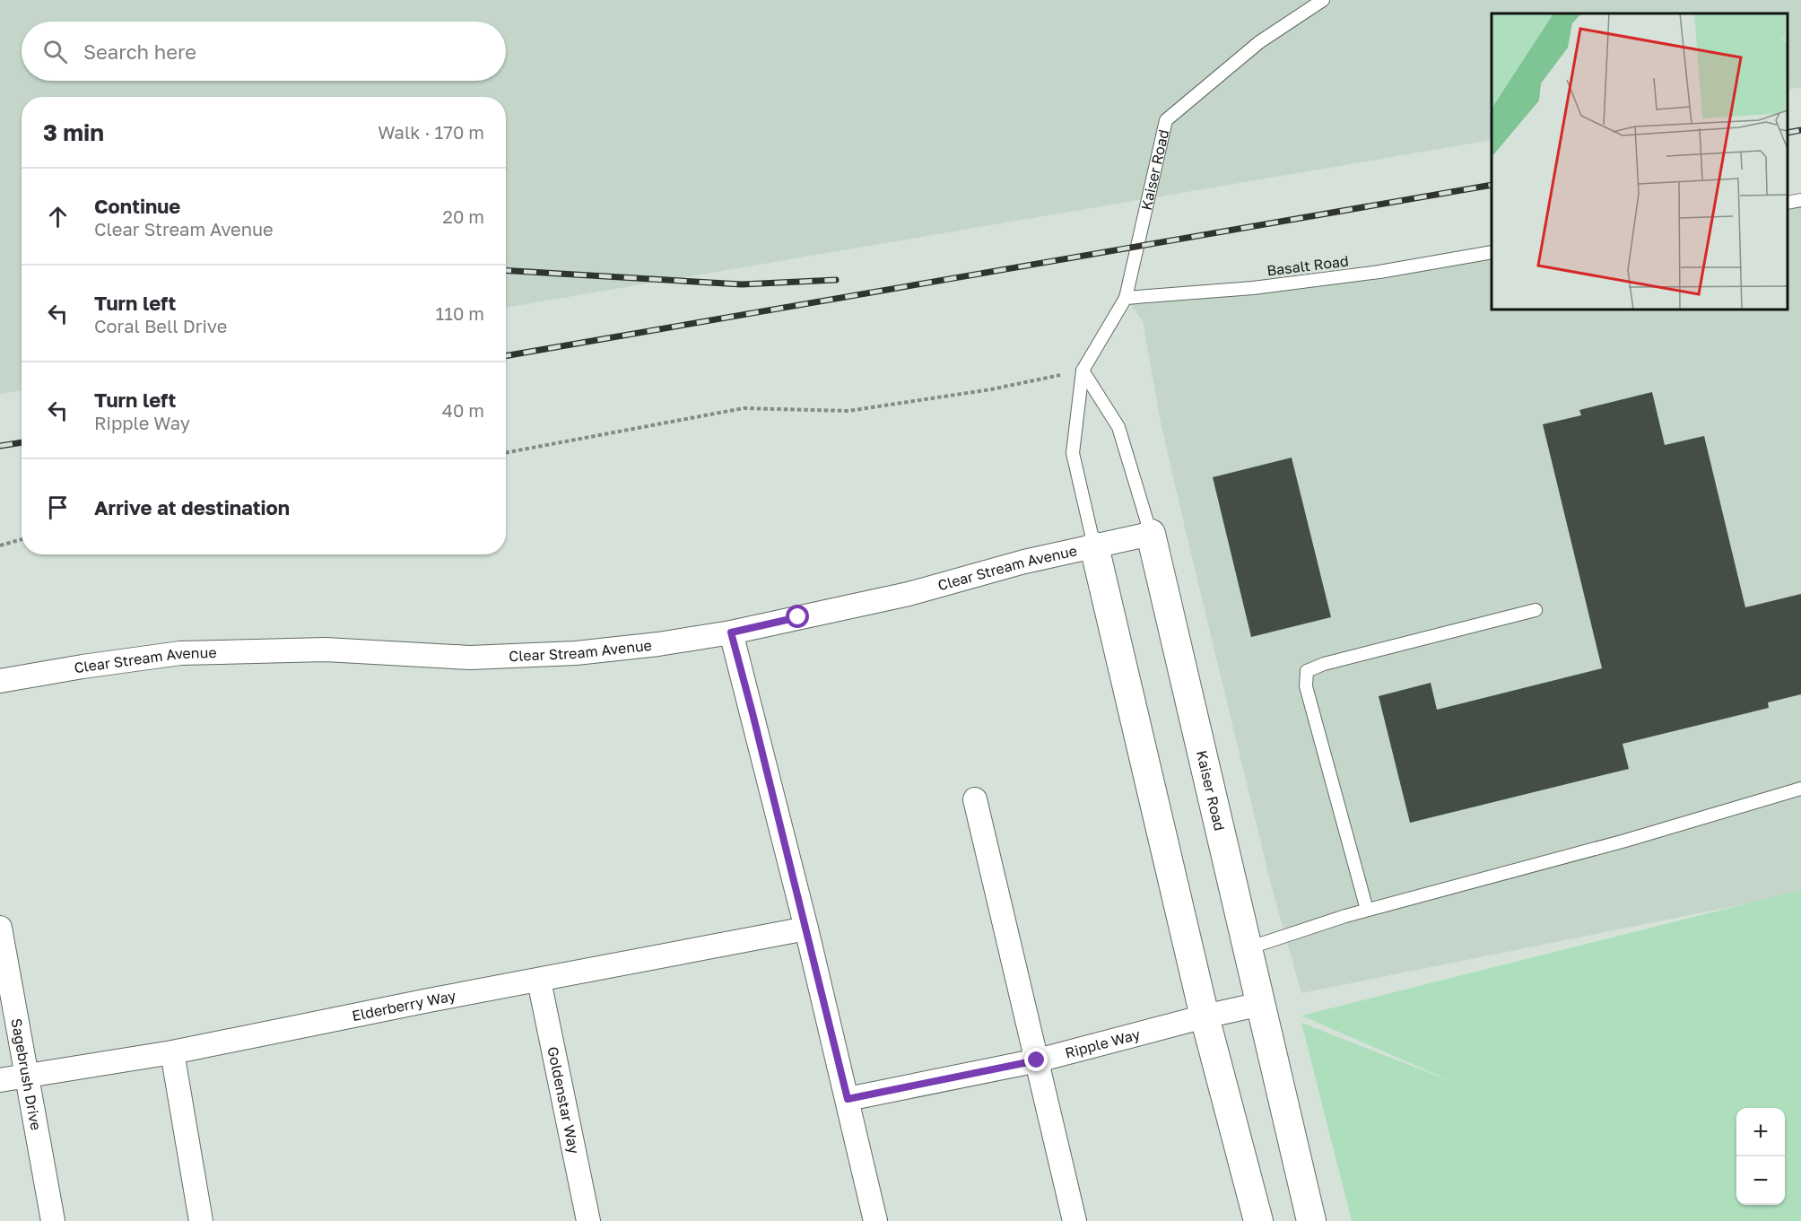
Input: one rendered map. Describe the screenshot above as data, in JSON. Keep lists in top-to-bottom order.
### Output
{
  "streets": {
    "street": [
      "Kaiser Road",
      "Clear Stream Avenue",
      "Elderberry Way",
      "Ripple Way",
      "Sagebrush Drive",
      "Goldenstar Way"
    ],
    "lane": ["Basalt Road"]
  },
  "crossings": [
    ["Kaiser Road", "Basalt Road"],
    ["Kaiser Road", "Clear Stream Avenue"],
    ["Kaiser Road", "Ripple Way"],
    ["Elderberry Way", "Sagebrush Drive"],
    ["Elderberry Way", "Goldenstar Way"]
  ],
  "page": {
    "search": "Search here",
    "heading": ["3 min", "Walk · 170 m"],
    "list": [
      ["Continue", "Clear Stream Avenue", "20 m"],
      ["Turn left", "Coral Bell Drive", "110 m"],
      ["Turn left", "Ripple Way", "40 m"],
      "Arrive at destination"
    ],
    "map_buttons": ["+", "−"]
  }
}
